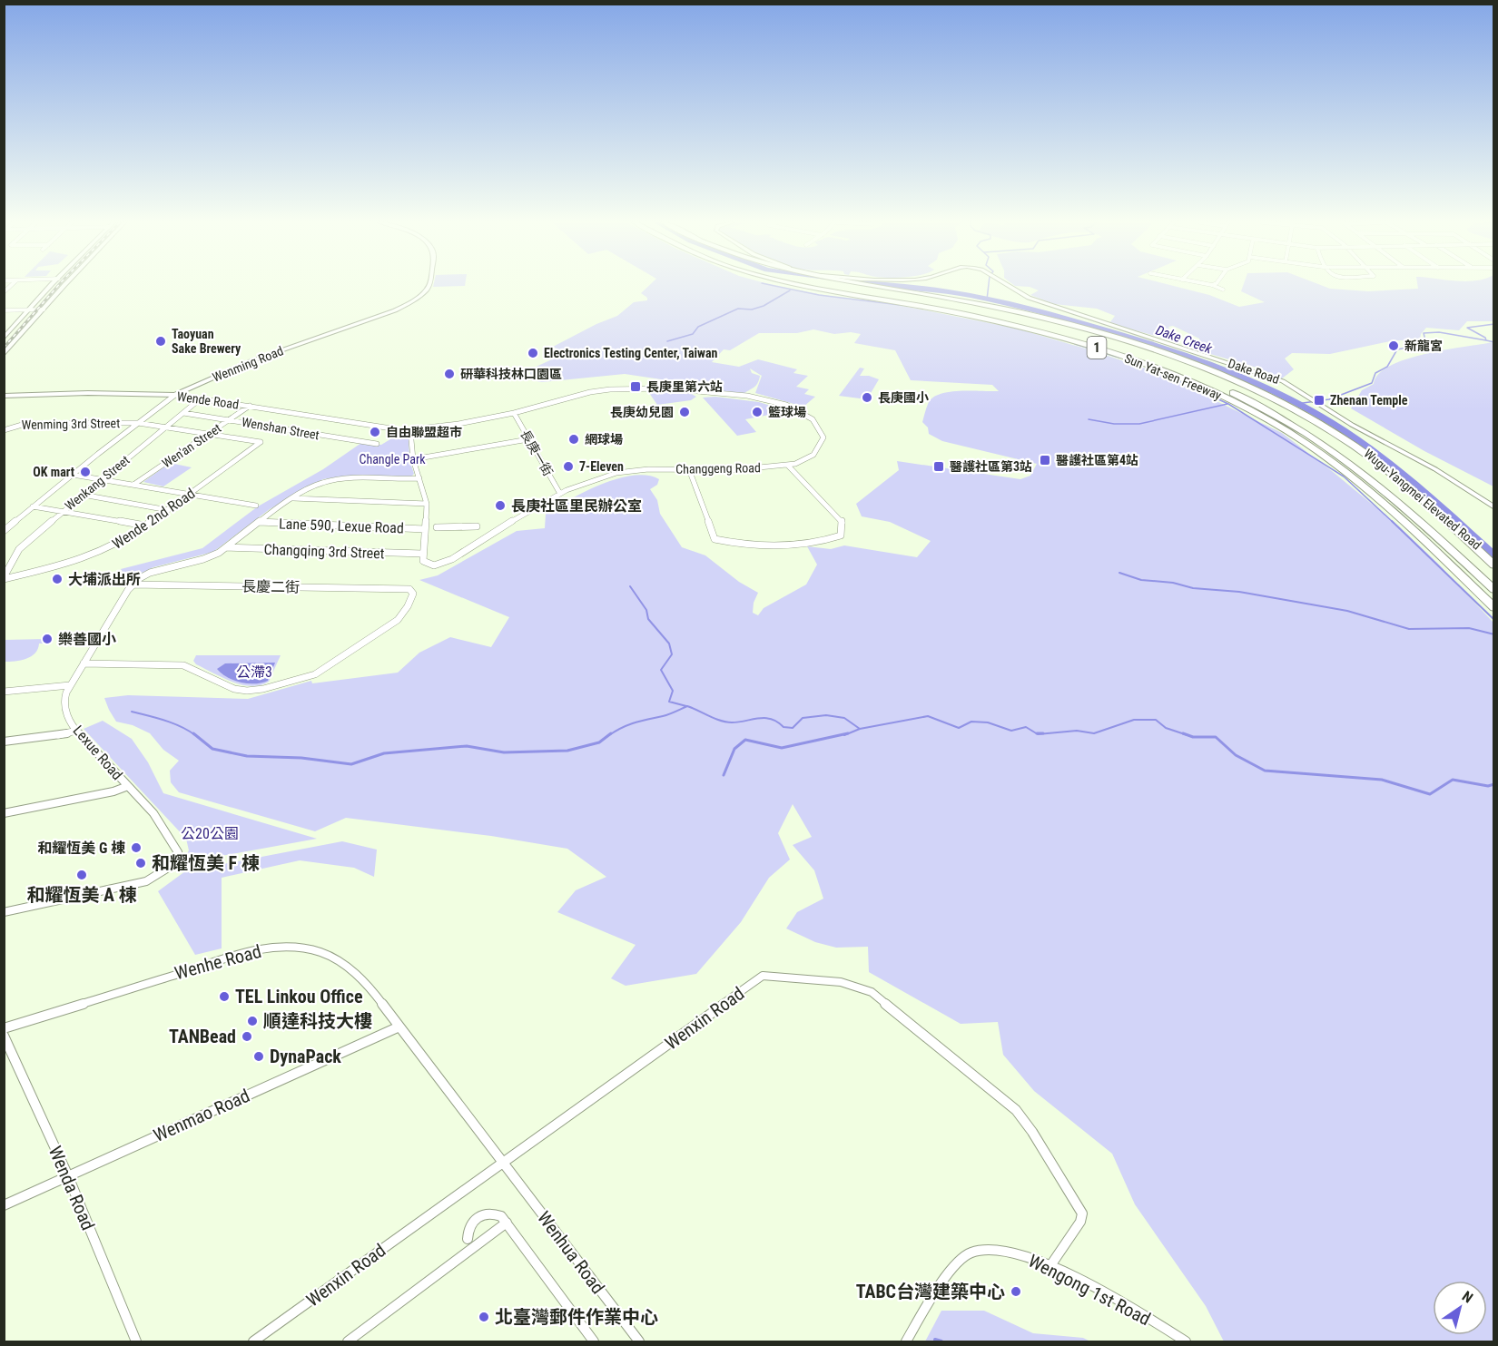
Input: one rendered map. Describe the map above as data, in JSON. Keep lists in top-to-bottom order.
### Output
{
  "streets": {
    "highway": ["1", "Sun Yat-sen Freeway", "Wugu-Yangmei Elevated Road"],
    "street": [
      "Wenming Road",
      "Dake Road",
      "Wende Road",
      "Wenming 3rd Street",
      "Wenshan Street",
      "Wen'an Street",
      "長庚一街",
      "Changgeng Road",
      "Wenkang Street",
      "Wende 2nd Road",
      "Lane 590, Lexue Road",
      "Changqing 3rd Street",
      "長慶二街",
      "Lexue Road",
      "Wenhe Road",
      "Wenxin Road",
      "Wenmao Road",
      "Wenda Road",
      "Wenhua Road",
      "Wengong 1st Road"
    ]
  },
  "crossings": [
    ["Wenming Road", "Wende Road"],
    ["Wenming Road", "Wenming 3rd Street"],
    ["Wenming Road", "Wenshan Street"],
    ["Wende Road", "Wen'an Street"],
    ["Wende Road", "Changgeng Road"],
    ["Wende Road", "Wenkang Street"],
    ["Wenming 3rd Street", "Wenshan Street"],
    ["Wenshan Street", "Wen'an Street"],
    ["Wenshan Street", "Wenkang Street"],
    ["Wenshan Street", "Wende 2nd Road"],
    ["長庚一街", "Changgeng Road"],
    ["Changgeng Road", "Changqing 3rd Street"],
    ["Wenkang Street", "Wende 2nd Road"],
    ["Lane 590, Lexue Road", "Lexue Road"],
    ["Changqing 3rd Street", "Lexue Road"],
    ["長慶二街", "Lexue Road"],
    ["Wenhe Road", "Wenxin Road"],
    ["Wenhe Road", "Wenmao Road"],
    ["Wenhe Road", "Wenhua Road"],
    ["Wenxin Road", "Wenhua Road"],
    ["Wenxin Road", "Wengong 1st Road"],
    ["Wenmao Road", "Wenda Road"]
  ],
  "water": ["Dake Creek"],
  "parks": ["Changle Park", "公滯3", "公20公園"],
  "places": {
    "other": [
      "Taoyuan Sake Brewery",
      "新龍宮",
      "Electronics Testing Center, Taiwan",
      "研華科技林口園區",
      "長庚國小",
      "長庚幼兒園",
      "籃球場",
      "自由聯盟超市",
      "網球場",
      "7-Eleven",
      "OK mart",
      "長庚社區里民辦公室",
      "大埔派出所",
      "樂善國小",
      "和耀恆美 G 棟",
      "和耀恆美 F 棟",
      "和耀恆美 A 棟",
      "TEL Linkou Office",
      "順達科技大樓",
      "TANBead",
      "DynaPack",
      "TABC台灣建築中心",
      "北臺灣郵件作業中心"
    ],
    "transit": [
      "長庚里第六站",
      "Zhenan Temple",
      "醫護社區第4站",
      "醫護社區第3站"
    ]
  },
  "north": "top right"
}
